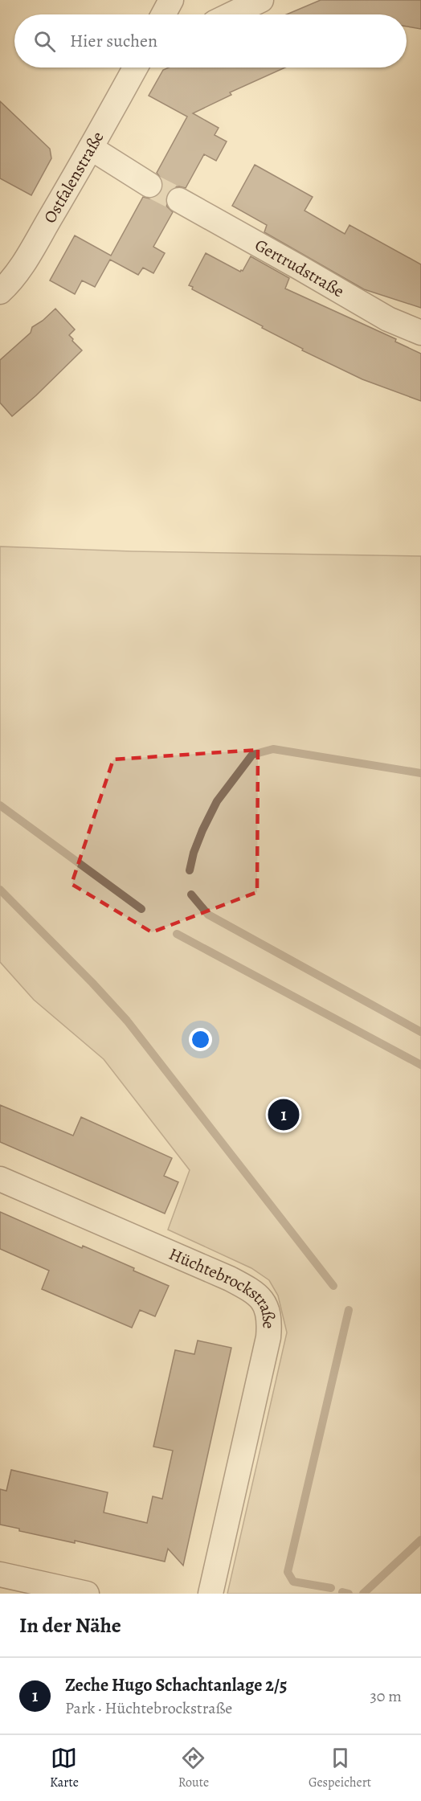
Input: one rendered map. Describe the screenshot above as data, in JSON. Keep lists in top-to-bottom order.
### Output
{
  "streets": {
    "street": ["Ostfalenstraße", "Gertrudstraße", "Hüchtebrockstraße"]
  },
  "page": {
    "search": "Hier suchen",
    "pins": "1",
    "heading": "In der Nähe",
    "list": [
      {
        "mark": "1",
        "name": "Zeche Hugo Schachtanlage 2/5",
        "note": "Park · Hüchtebrockstraße",
        "value": "30 m"
      }
    ],
    "nav": ["Karte", "Route", "Gespeichert"]
  }
}
